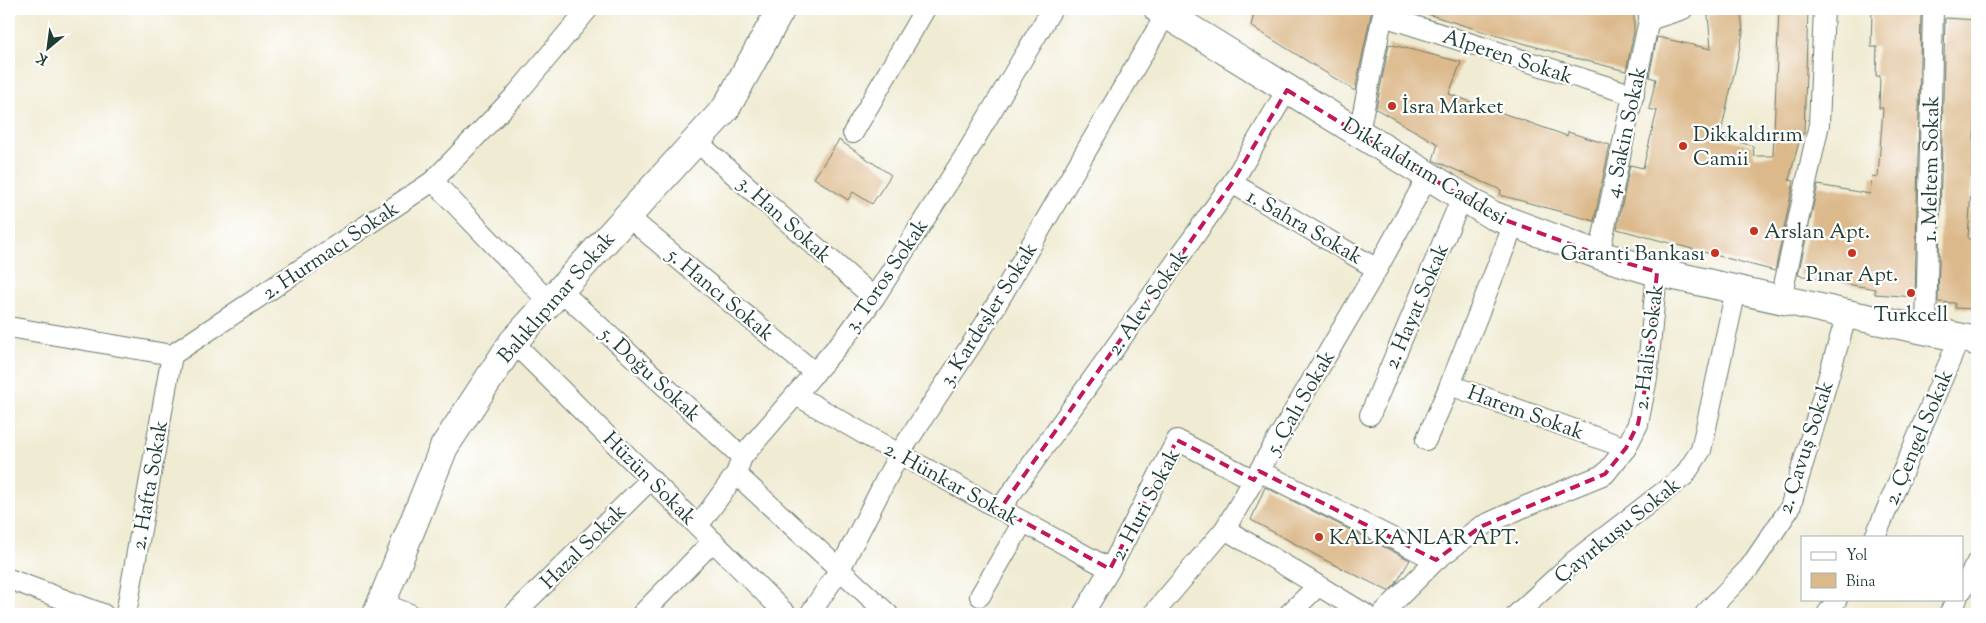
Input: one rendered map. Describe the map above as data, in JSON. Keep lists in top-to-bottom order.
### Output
{
  "streets": {
    "main road": ["Dikkaldırım Caddesi", "Balıklıpınar Sokak"],
    "street": [
      "Alperen Sokak",
      "4. Sakin Sokak",
      "1. Meltem Sokak",
      "3. Han Sokak",
      "1. Sahra Sokak",
      "2. Hurmacı Sokak",
      "3. Toros Sokak",
      "5. Hancı Sokak",
      "2. Alev Sokak",
      "2. Hayat Sokak",
      "3. Kardeşler Sokak",
      "2. Halis Sokak",
      "5. Doğu Sokak",
      "5. Çalı Sokak",
      "Harem Sokak",
      "2. Çengel Sokak",
      "2. Çavuş Sokak",
      "Hüzün Sokak",
      "2. Hünkar Sokak",
      "2. Hafta Sokak",
      "2. Huri Sokak",
      "Çayırkuşu Sokak",
      "Hazal Sokak"
    ]
  },
  "crossings": [
    ["Alperen Sokak", "4. Sakin Sokak"],
    ["4. Sakin Sokak", "Dikkaldırım Caddesi"],
    ["1. Meltem Sokak", "Dikkaldırım Caddesi"],
    ["Dikkaldırım Caddesi", "2. Alev Sokak"],
    ["Dikkaldırım Caddesi", "2. Hayat Sokak"],
    ["Dikkaldırım Caddesi", "3. Kardeşler Sokak"],
    ["Dikkaldırım Caddesi", "2. Halis Sokak"],
    ["Dikkaldırım Caddesi", "5. Çalı Sokak"],
    ["Dikkaldırım Caddesi", "Harem Sokak"],
    ["Dikkaldırım Caddesi", "2. Çengel Sokak"],
    ["Dikkaldırım Caddesi", "2. Çavuş Sokak"],
    ["Dikkaldırım Caddesi", "Çayırkuşu Sokak"],
    ["3. Han Sokak", "3. Toros Sokak"],
    ["3. Han Sokak", "Balıklıpınar Sokak"],
    ["1. Sahra Sokak", "2. Alev Sokak"],
    ["1. Sahra Sokak", "5. Çalı Sokak"],
    ["2. Hurmacı Sokak", "5. Doğu Sokak"],
    ["2. Hurmacı Sokak", "2. Hafta Sokak"],
    ["3. Toros Sokak", "5. Hancı Sokak"],
    ["3. Toros Sokak", "5. Doğu Sokak"],
    ["3. Toros Sokak", "Hüzün Sokak"],
    ["3. Toros Sokak", "2. Hünkar Sokak"],
    ["5. Hancı Sokak", "Balıklıpınar Sokak"],
    ["Balıklıpınar Sokak", "5. Doğu Sokak"],
    ["Balıklıpınar Sokak", "Hüzün Sokak"],
    ["2. Alev Sokak", "2. Hünkar Sokak"],
    ["3. Kardeşler Sokak", "5. Doğu Sokak"],
    ["3. Kardeşler Sokak", "2. Hünkar Sokak"],
    ["2. Halis Sokak", "Harem Sokak"],
    ["5. Çalı Sokak", "2. Huri Sokak"],
    ["Hüzün Sokak", "Hazal Sokak"],
    ["2. Hünkar Sokak", "2. Huri Sokak"]
  ],
  "places": [
    "İsra Market",
    "Dikkaldırım Camii",
    "Arslan Apt.",
    "Garanti Bankası",
    "Pınar Apt.",
    "Turkcell",
    "KALKANLAR APT."
  ],
  "legend": ["Yol", "Bina"],
  "north": "bottom left"
}
